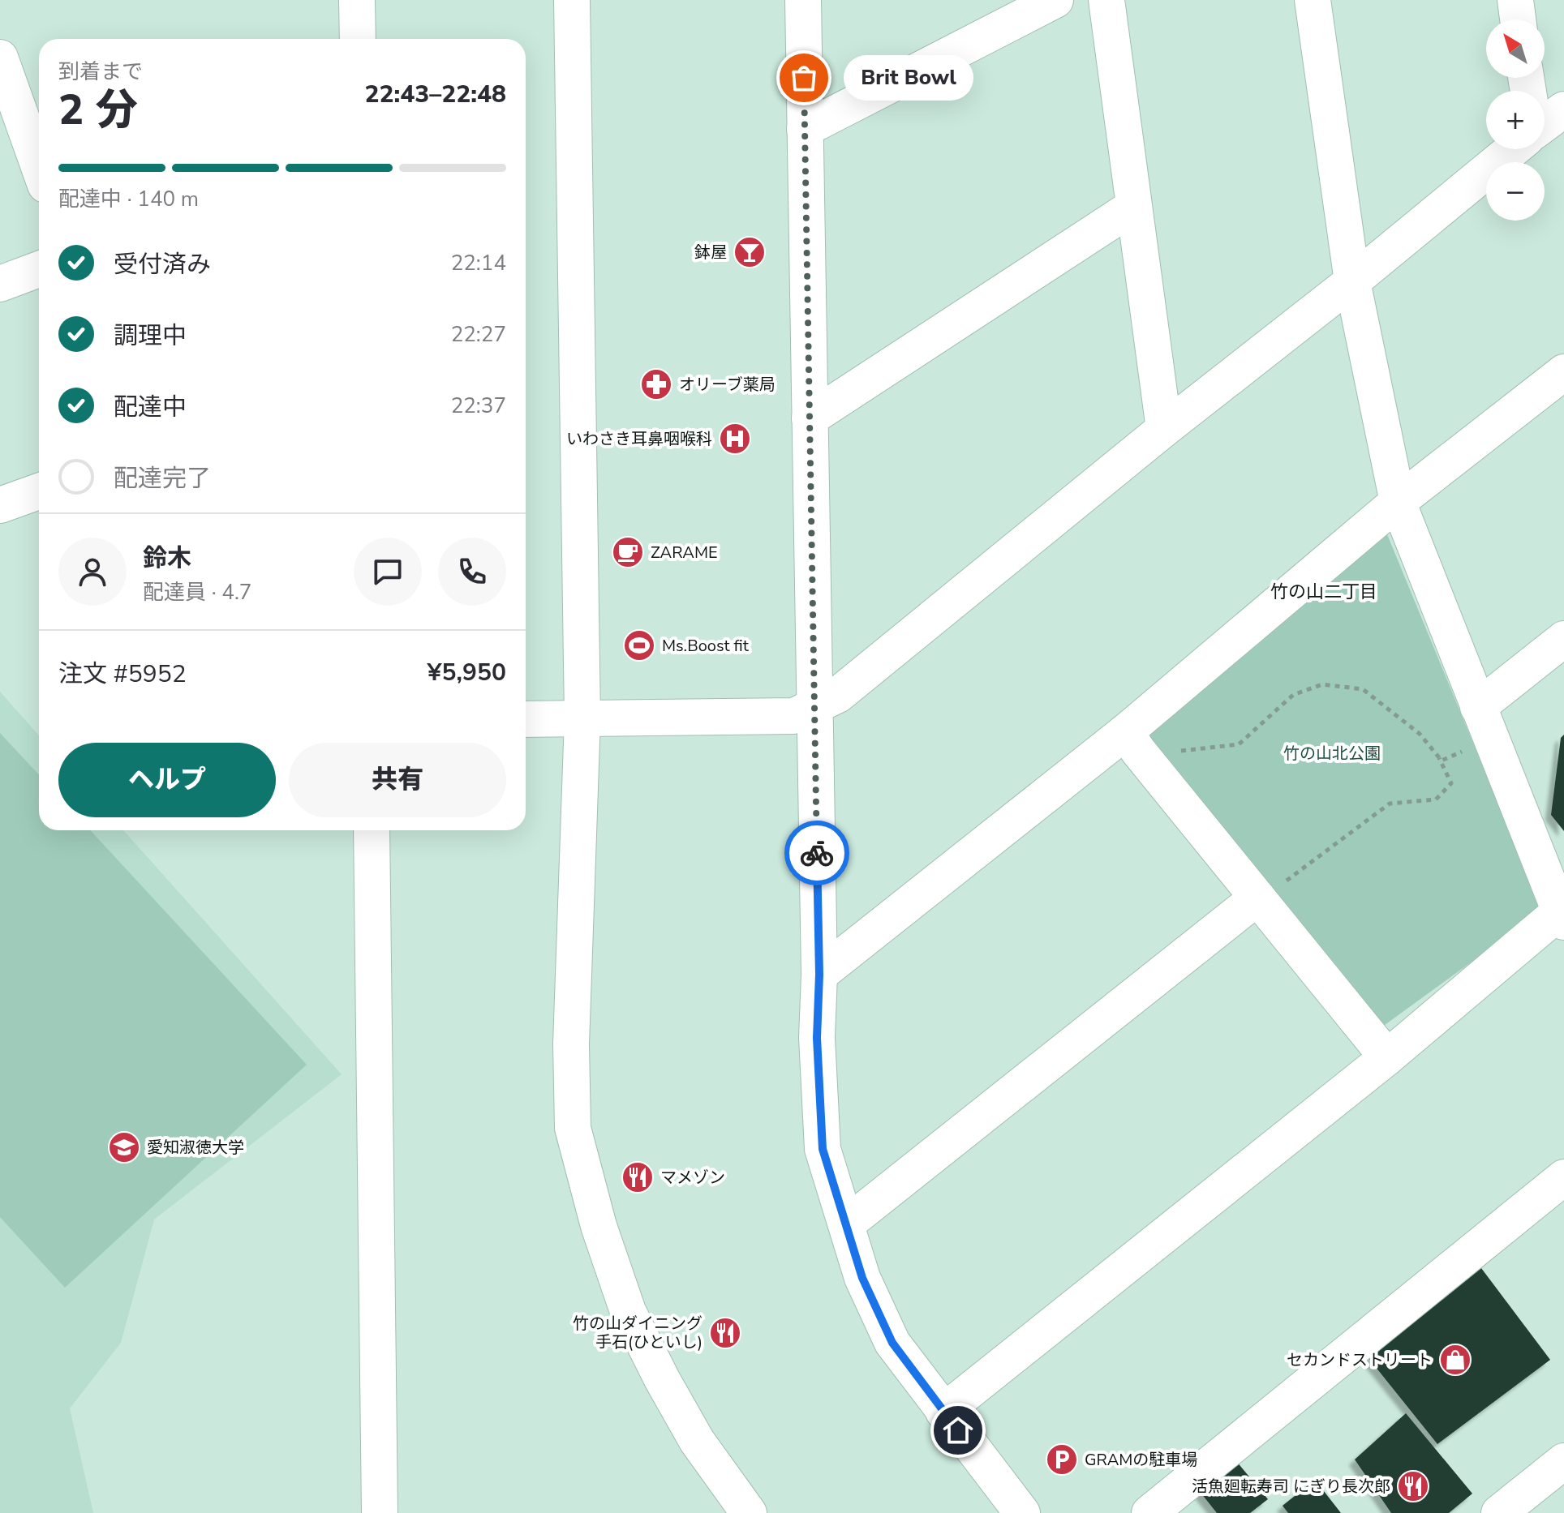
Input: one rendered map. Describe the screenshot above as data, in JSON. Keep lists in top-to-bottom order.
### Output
{
  "districts": ["竹の山二丁目"],
  "parks": ["竹の山北公園"],
  "places": {
    "other": ["Brit Bowl"],
    "bar": ["鉢屋"],
    "pharmacy": ["オリーブ薬局"],
    "hospital": ["いわさき耳鼻咽喉科"],
    "cafe": ["ZARAME"],
    "sports": ["Ms.Boost fit"],
    "school or university": ["愛知淑徳大学"],
    "restaurant": ["マメゾン", "竹の山ダイニング 手石(ひといし)", "活魚廻転寿司 にぎり長次郎"],
    "shop": ["セカンドストリート"],
    "parking": ["GRAMの駐車場"]
  },
  "north": "top left",
  "page": {
    "map_buttons": ["+", "−"],
    "heading": ["2 分", "到着まで", "22:43–22:48"],
    "panel": [
      "鈴木",
      "配達員 · 4.7",
      "注文 #5952",
      "¥5,950"
    ],
    "bubble": "Brit Bowl",
    "bar": "配達中 · 140 m",
    "list": [
      ["受付済み", "22:14"],
      ["調理中", "22:27"],
      ["配達中", "22:37"],
      "配達完了"
    ],
    "buttons": ["ヘルプ", "共有"]
  }
}
